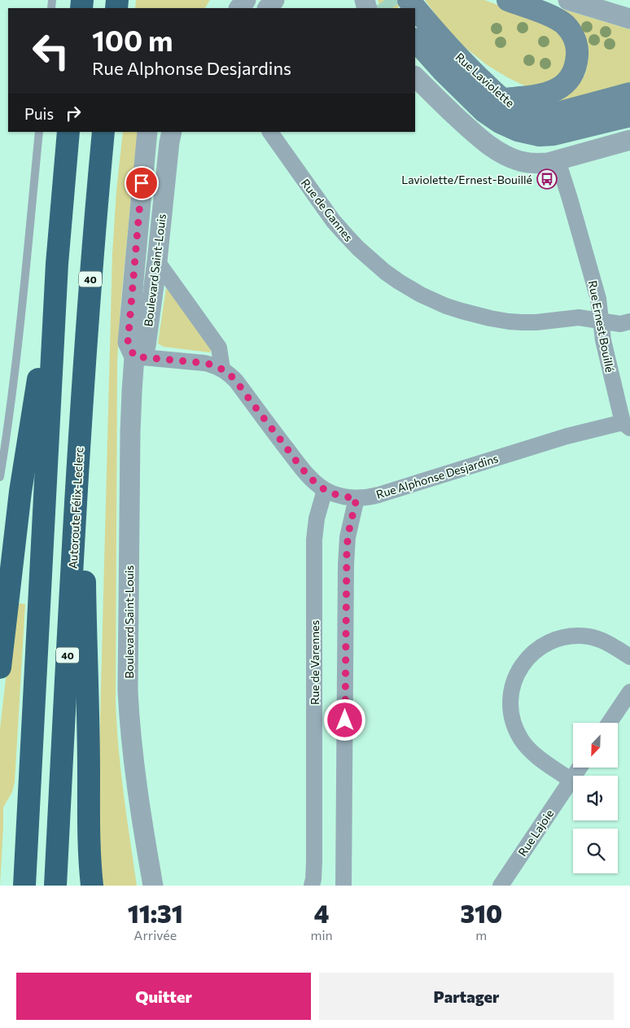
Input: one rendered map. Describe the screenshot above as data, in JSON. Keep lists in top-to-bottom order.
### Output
{
  "streets": {
    "highway": ["40", "Autoroute Félix-Leclerc"],
    "main road": ["Rue Laviolette"],
    "street": [
      "Rue de Gannes",
      "Boulevard Saint-Louis",
      "Rue Ernest Bouillé",
      "Rue Alphonse Desjardins",
      "Rue de Varennes",
      "Rue Lajoie"
    ]
  },
  "crossings": [
    ["Rue de Gannes", "Rue Ernest Bouillé"],
    ["Boulevard Saint-Louis", "Rue Alphonse Desjardins"],
    ["Rue Ernest Bouillé", "Rue Alphonse Desjardins"],
    ["Rue Alphonse Desjardins", "Rue de Varennes"]
  ],
  "places": {
    "bus stop": ["Laviolette/Ernest-Bouillé"]
  },
  "north": "bottom left",
  "page": {
    "turn": ["100 m", "Rue Alphonse Desjardins"],
    "then": "Puis",
    "eta": [
      "11:31",
      "Arrivée",
      "4",
      "min",
      "310",
      "m"
    ],
    "buttons": ["Quitter", "Partager"]
  }
}
